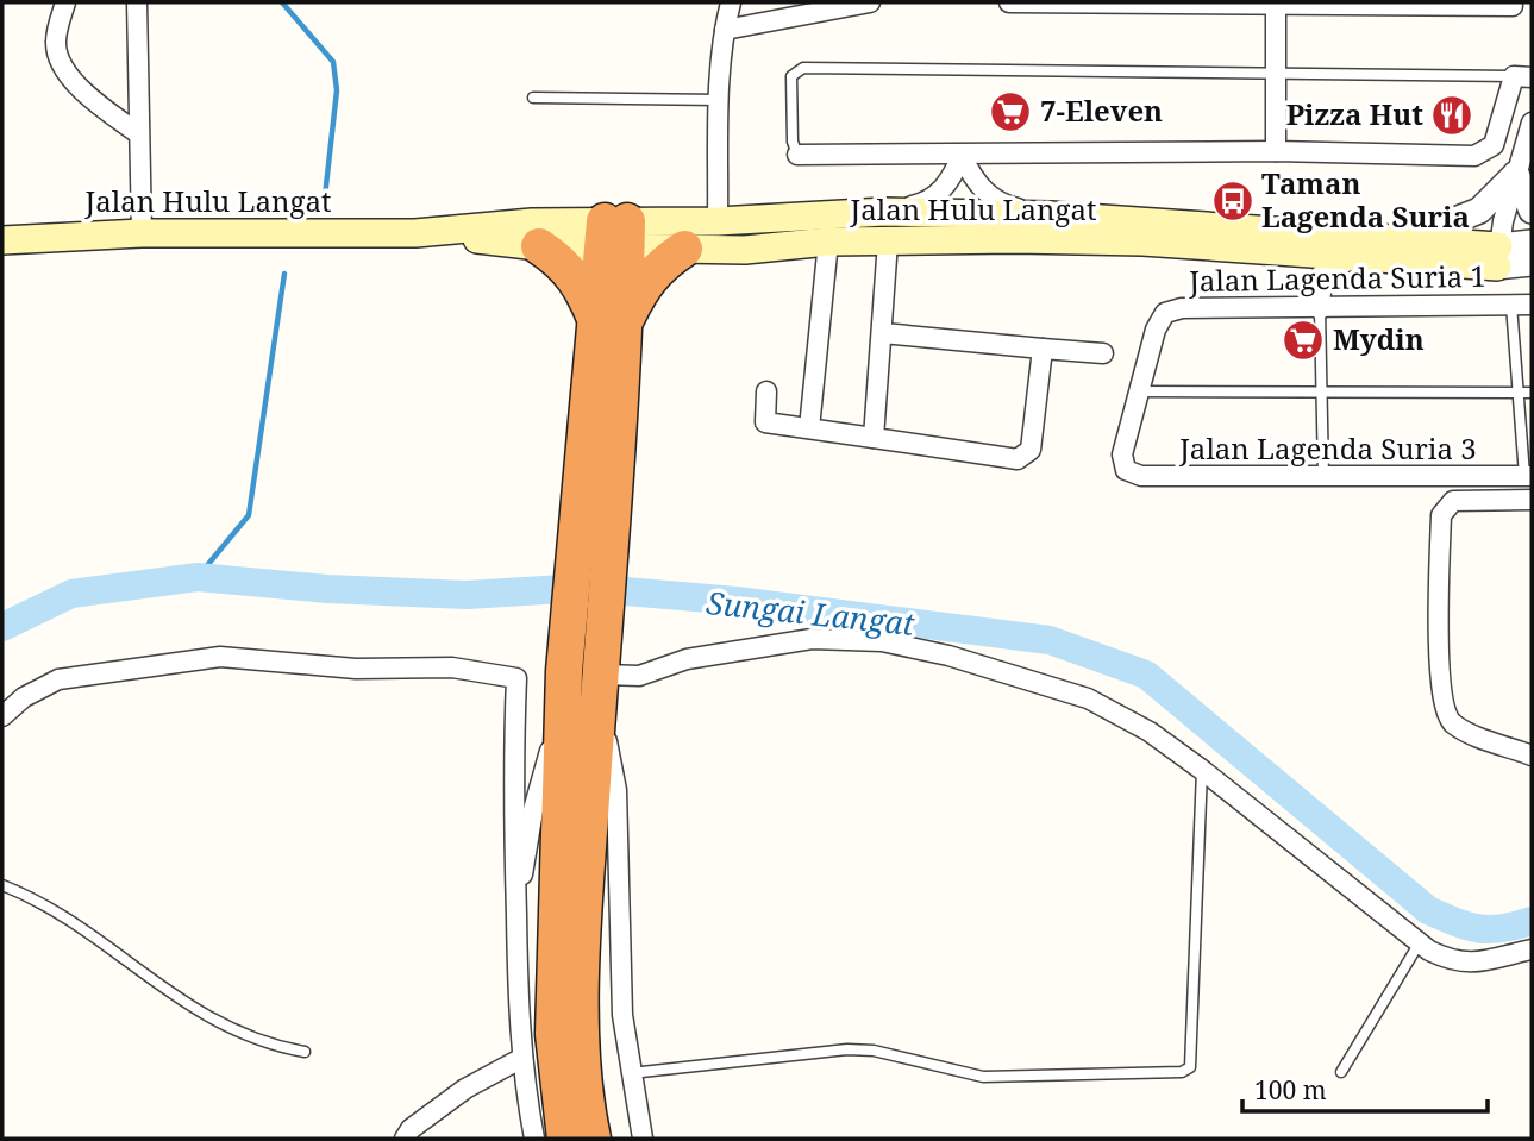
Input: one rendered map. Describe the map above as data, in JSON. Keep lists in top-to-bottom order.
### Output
{
  "streets": {
    "main road": ["Jalan Hulu Langat"],
    "street": ["Jalan Lagenda Suria 1", "Jalan Lagenda Suria 3"]
  },
  "crossings": [
    ["Jalan Lagenda Suria 1", "Jalan Lagenda Suria 3"]
  ],
  "water": ["Sungai Langat"],
  "places": {
    "supermarket": ["7-Eleven", "Mydin"],
    "restaurant": ["Pizza Hut"],
    "bus stop": ["Taman Lagenda Suria"]
  },
  "scale_bar": "100 m"
}
